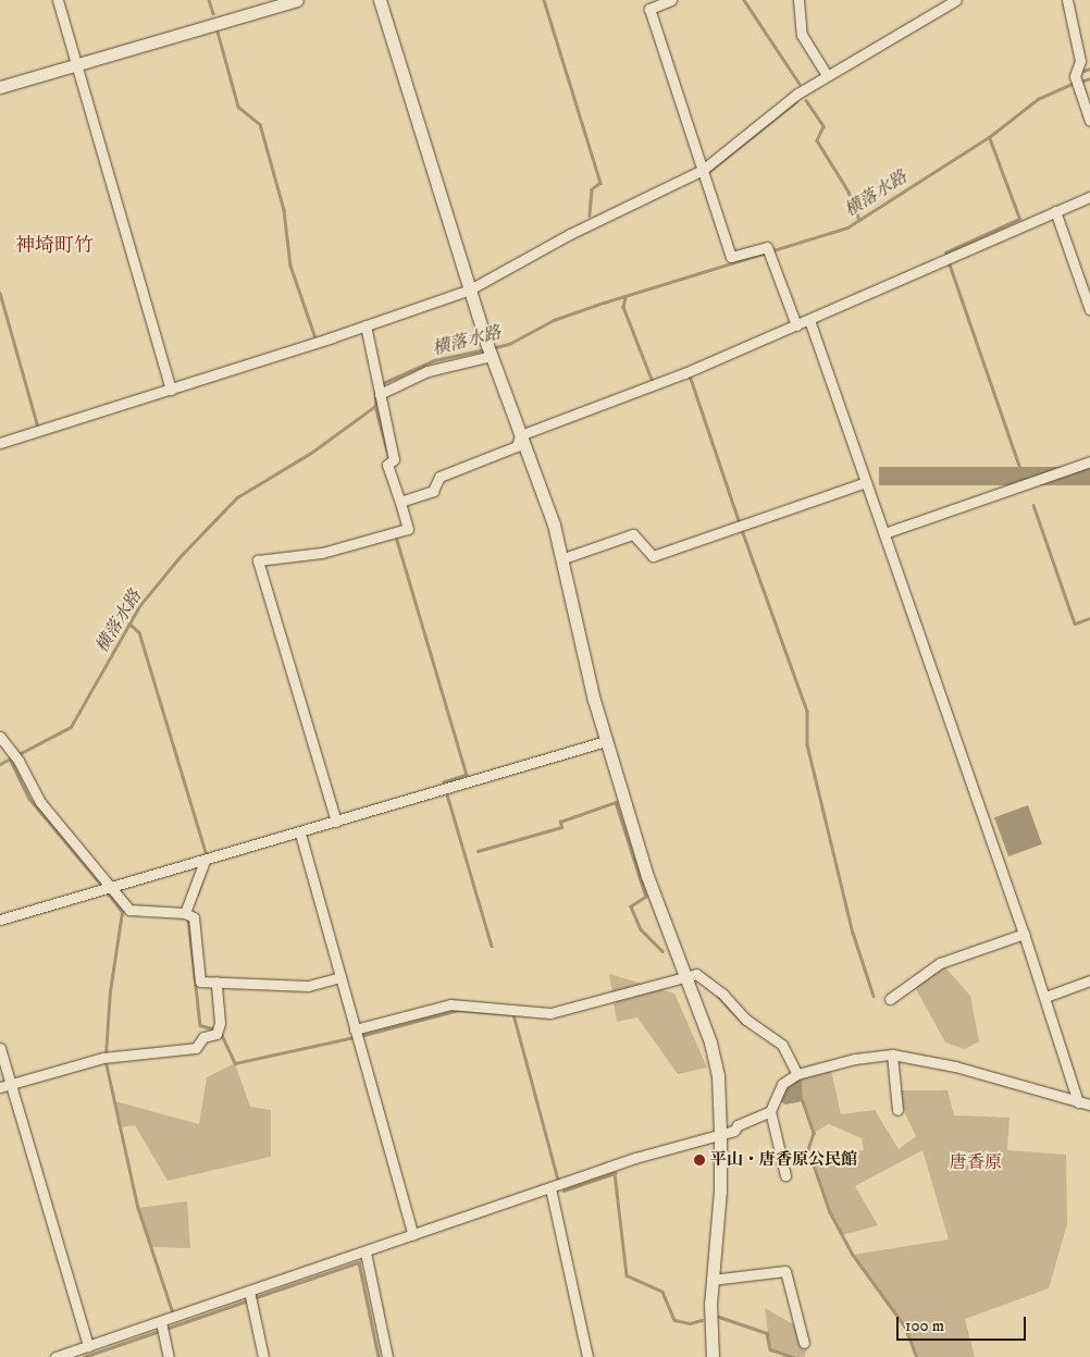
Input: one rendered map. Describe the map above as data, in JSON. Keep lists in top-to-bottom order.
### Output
{
  "districts": ["神埼町竹", "唐香原"],
  "water": ["横落水路"],
  "places": ["平山・唐香原公民館"],
  "scale_bar": "100 m"
}
